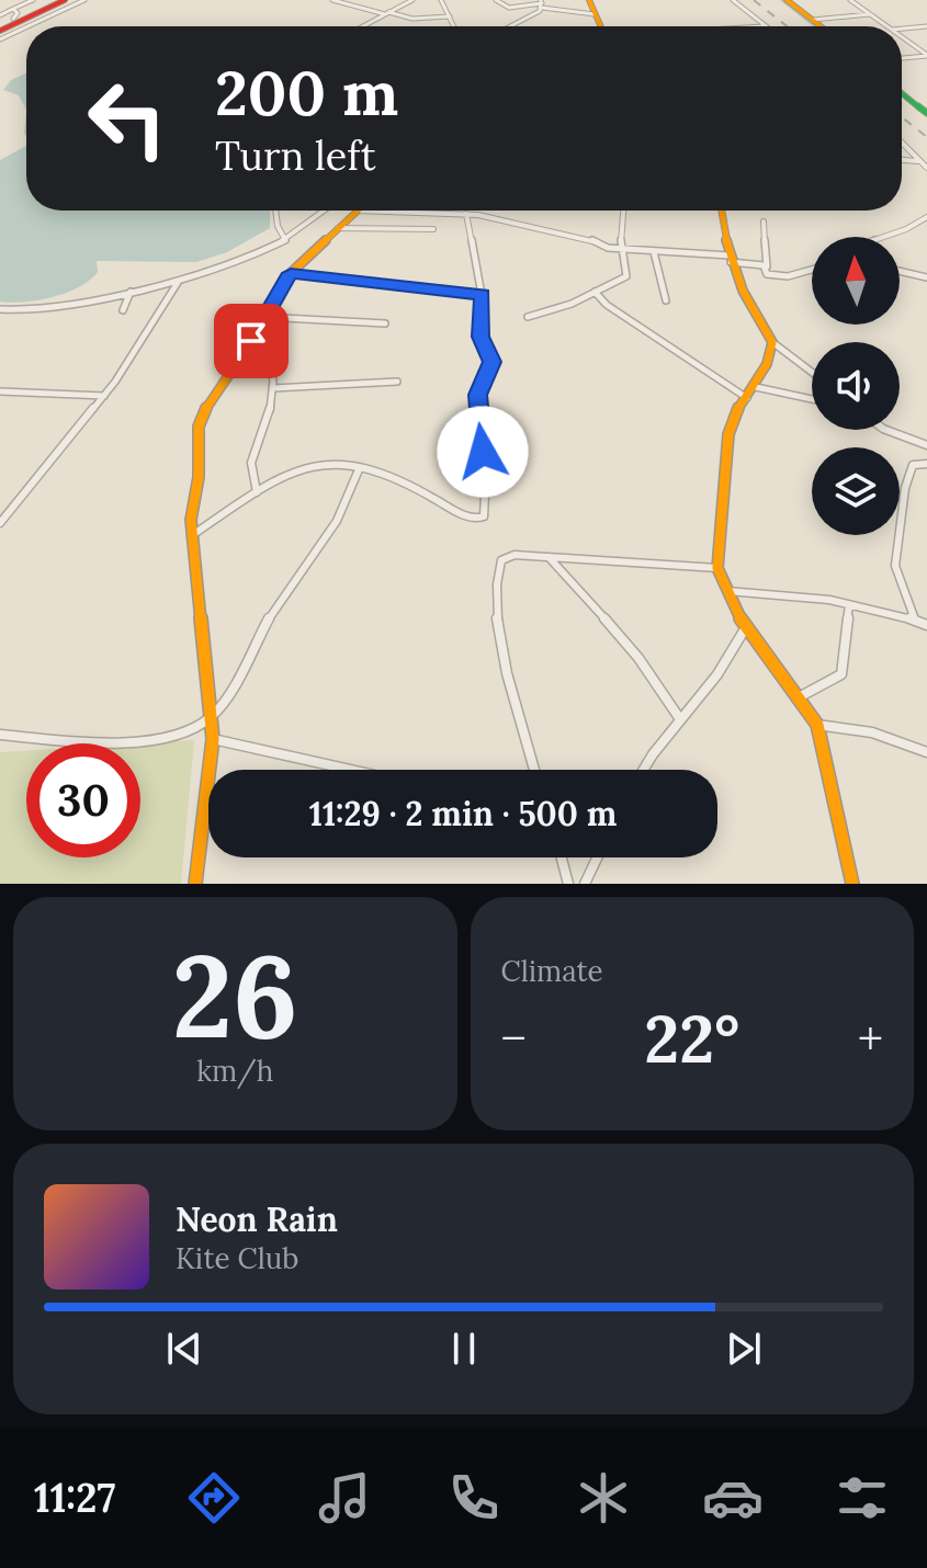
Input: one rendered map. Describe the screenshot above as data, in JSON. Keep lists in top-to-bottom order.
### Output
{
  "north": "top",
  "page": {
    "turn": ["200 m", "Turn left"],
    "limit": "30",
    "trip": "11:29 · 2 min · 500 m",
    "tile": [
      ["26", "km/h"],
      "Climate"
    ],
    "heat": ["−", "22°", "+"],
    "song": ["Neon Rain", "Kite Club"],
    "tabs": "11:27"
  }
}
